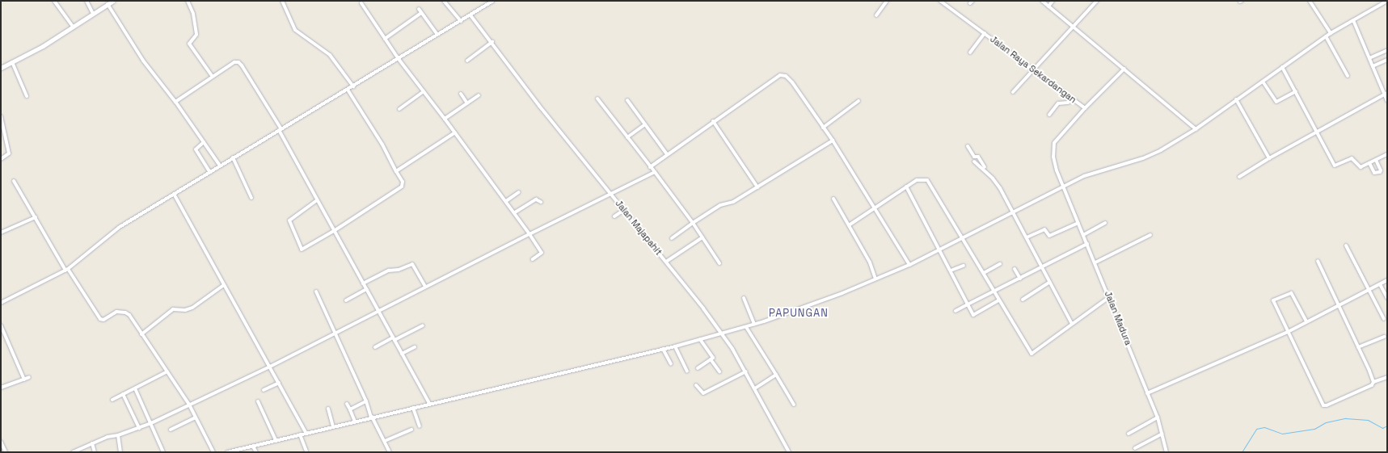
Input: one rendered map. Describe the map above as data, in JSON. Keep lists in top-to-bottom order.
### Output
{
  "streets": {
    "street": ["Jalan Raya Sekardangan", "Jalan Majapahit", "Jalan Madura"]
  },
  "crossings": [
    ["Jalan Raya Sekardangan", "Jalan Madura"]
  ],
  "districts": ["PAPUNGAN"]
}
